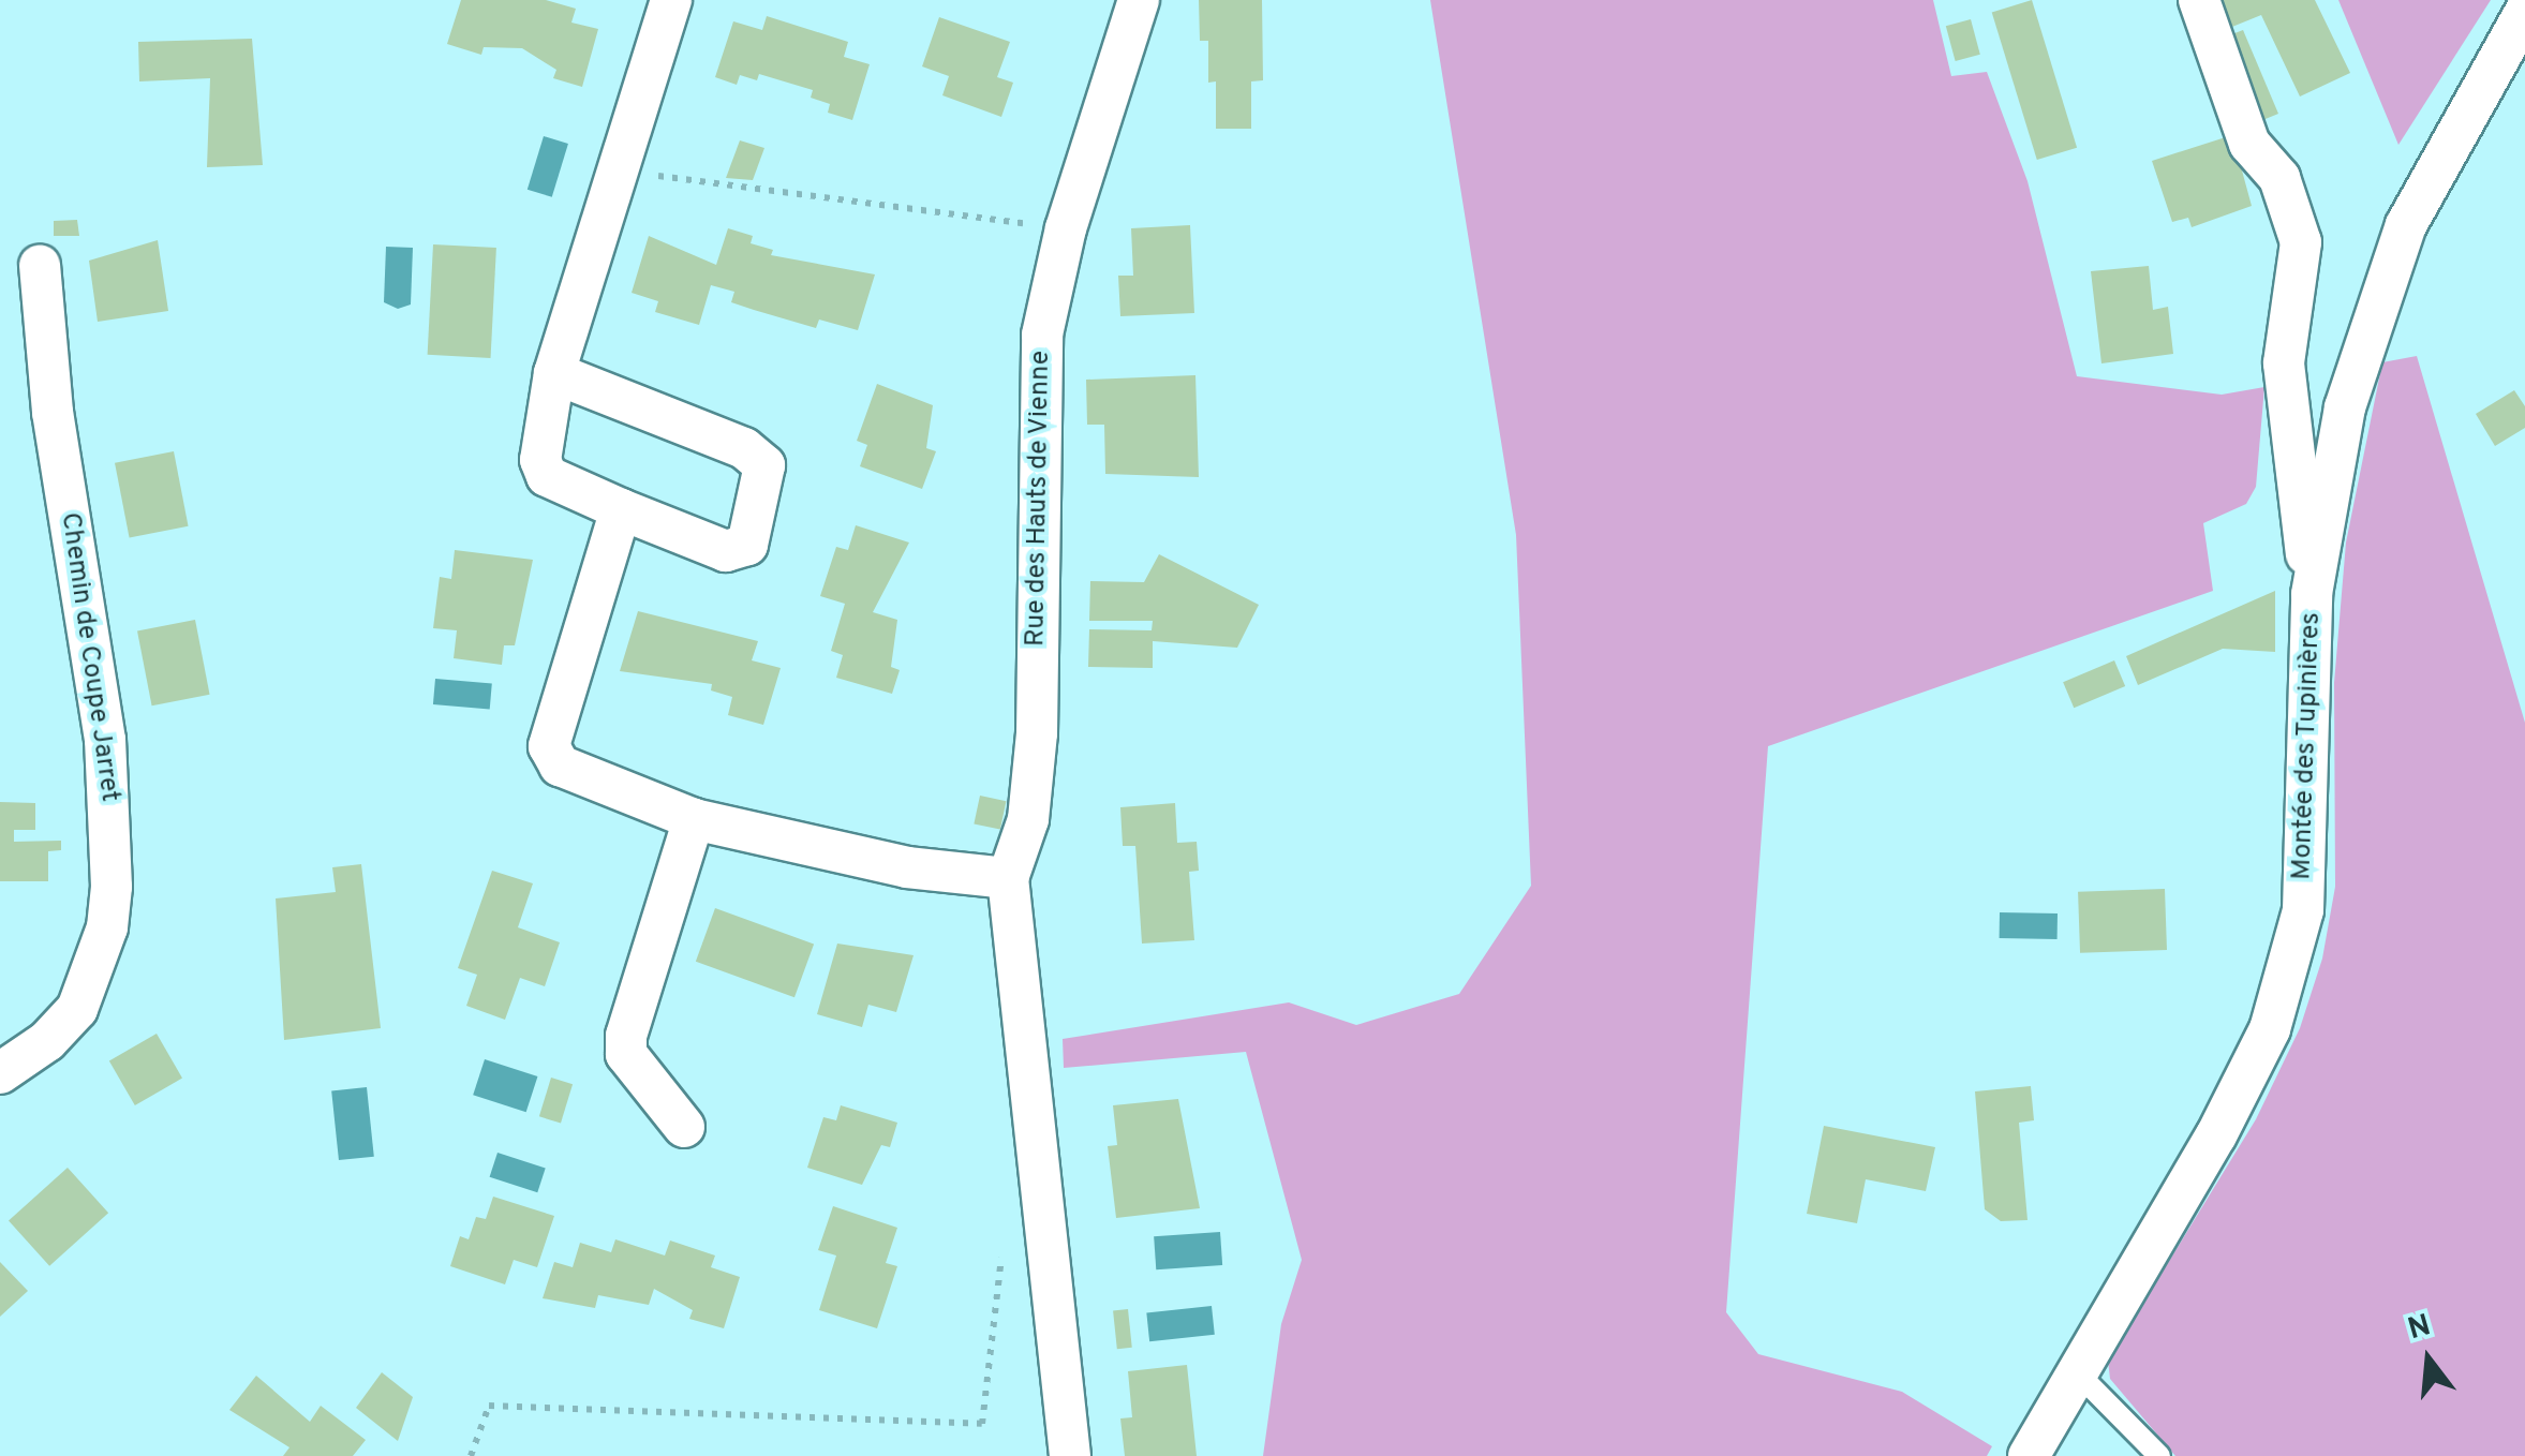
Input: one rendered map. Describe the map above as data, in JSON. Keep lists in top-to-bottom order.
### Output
{
  "streets": {
    "street": ["Rue des Hauts de Vienne", "Chemin de Coupe Jarret", "Montée des Tupinières"]
  },
  "north": "top"
}
